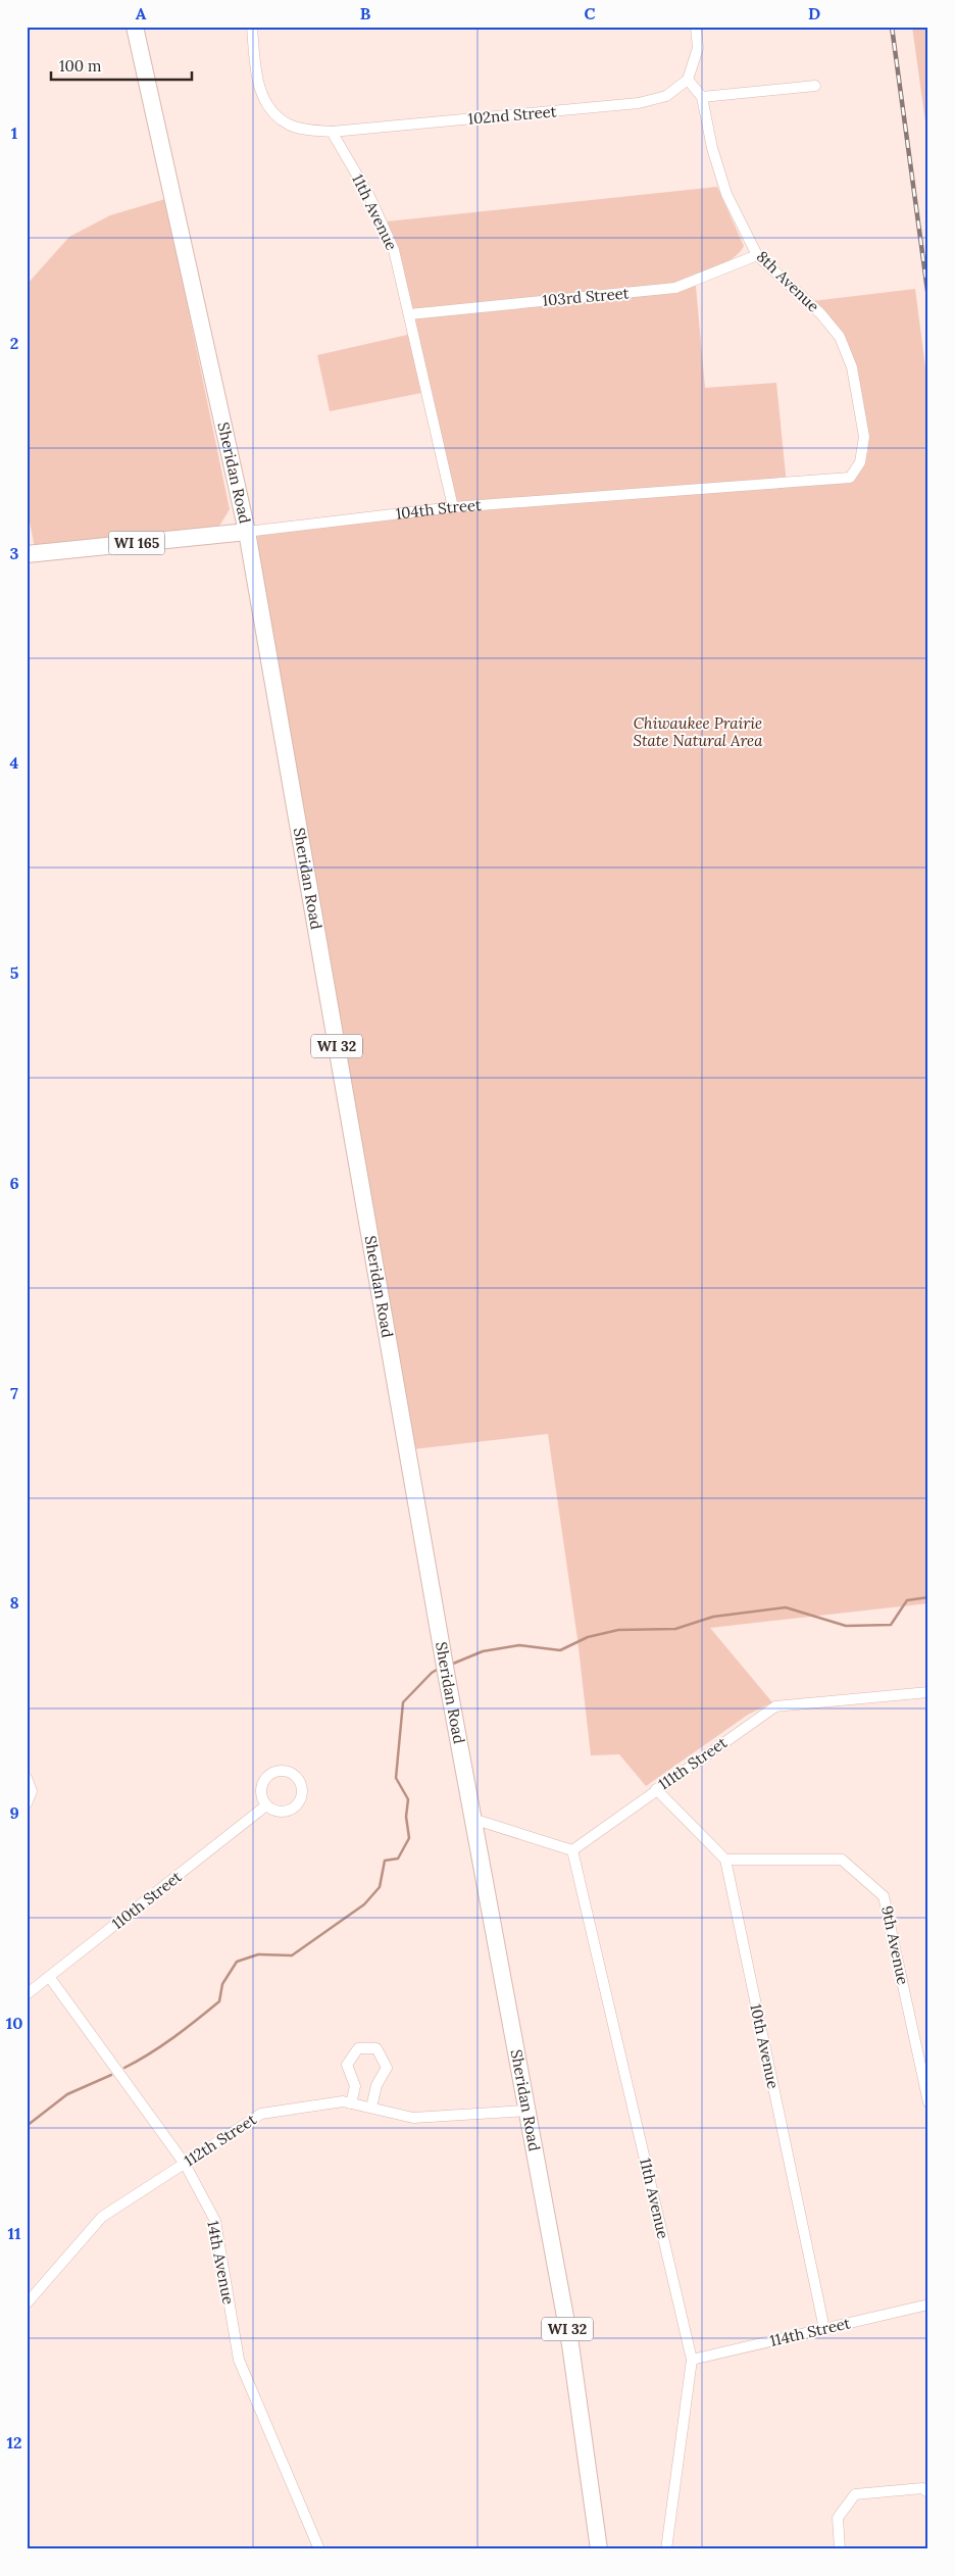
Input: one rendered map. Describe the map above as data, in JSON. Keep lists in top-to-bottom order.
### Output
{
  "streets": {
    "main road": [
      "Sheridan Road",
      "104th Street",
      "WI 165",
      "WI 32"
    ],
    "street": [
      "102nd Street",
      "11th Avenue",
      "8th Avenue",
      "103rd Street",
      "111th Street",
      "110th Street",
      "9th Avenue",
      "10th Avenue",
      "112th Street",
      "14th Avenue",
      "114th Street"
    ]
  },
  "crossings": [
    ["102nd Street", "11th Avenue"],
    ["102nd Street", "8th Avenue"],
    ["11th Avenue", "103rd Street"],
    ["11th Avenue", "104th Street"],
    ["11th Avenue", "111th Street"],
    ["11th Avenue", "114th Street"],
    ["8th Avenue", "103rd Street"],
    ["8th Avenue", "104th Street"],
    ["Sheridan Road", "104th Street"],
    ["Sheridan Road", "112th Street"],
    ["110th Street", "14th Avenue"],
    ["9th Avenue", "10th Avenue"],
    ["10th Avenue", "114th Street"],
    ["112th Street", "14th Avenue"]
  ],
  "parks": ["Chiwaukee Prairie State Natural Area"],
  "scale_bar": "100 m",
  "grid": {
    "columns": [
      "A",
      "B",
      "C",
      "D"
    ],
    "rows": [
      "1",
      "2",
      "3",
      "4",
      "5",
      "6",
      "7",
      "8",
      "9",
      "10",
      "11",
      "12"
    ]
  }
}
